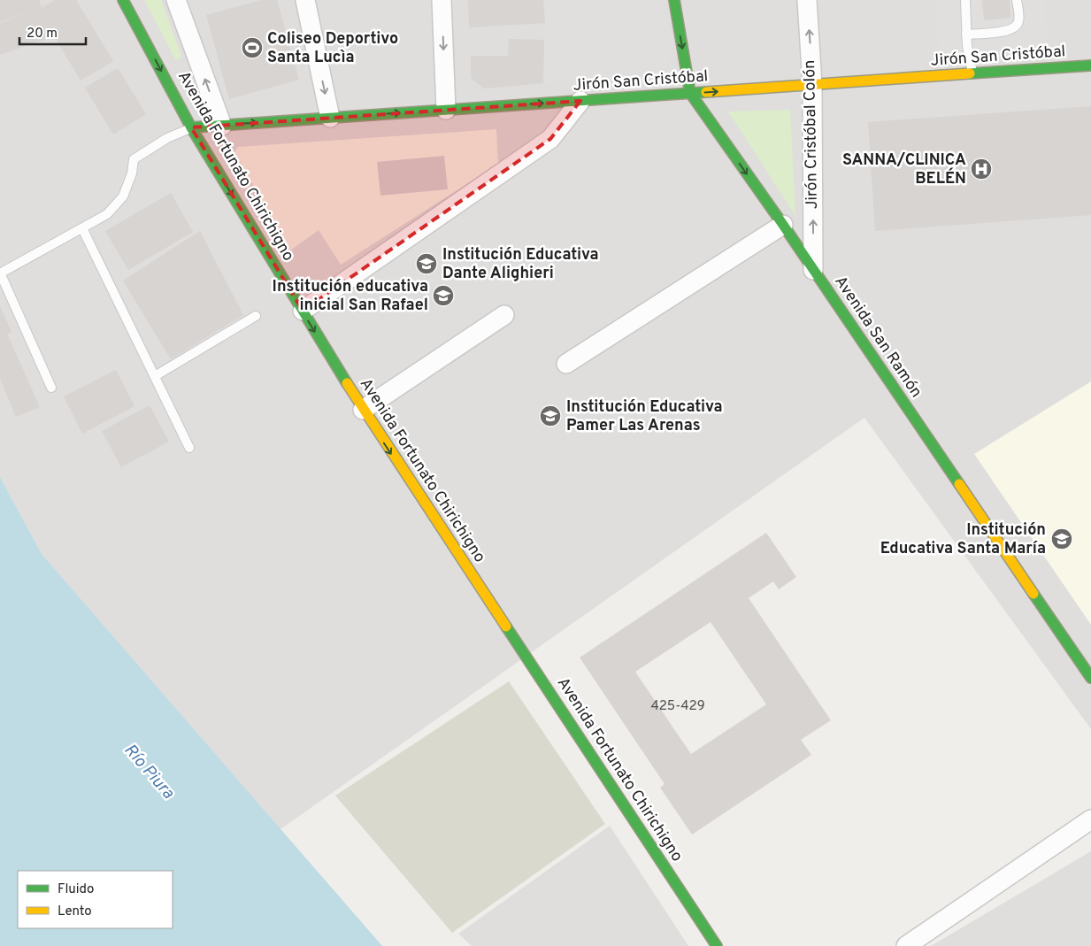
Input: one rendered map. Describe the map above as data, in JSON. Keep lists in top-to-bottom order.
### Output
{
  "streets": {
    "street": [
      "Jirón San Cristóbal",
      "Jirón Cristóbal Colón",
      "Avenida Fortunato Chirichigno",
      "Avenida San Ramón"
    ]
  },
  "crossings": [
    ["Jirón San Cristóbal", "Jirón Cristóbal Colón"],
    ["Jirón San Cristóbal", "Avenida Fortunato Chirichigno"],
    ["Jirón San Cristóbal", "Avenida San Ramón"],
    ["Jirón Cristóbal Colón", "Avenida San Ramón"]
  ],
  "one_way": ["Jirón San Cristóbal", "Jirón Cristóbal Colón", "Avenida Fortunato Chirichigno"],
  "water": ["Río Piura"],
  "places": {
    "sports": ["Coliseo Deportivo Santa Lucìa"],
    "hospital": ["SANNA/CLINICA BELÉN"],
    "school or university": [
      "Institución Educativa Dante Alighieri",
      "Institución educativa inicial San Rafael",
      "Institución Educativa Pamer Las Arenas",
      "Institución Educativa Santa María"
    ]
  },
  "house_numbers": ["425-429"],
  "legend": ["Fluido", "Lento"],
  "scale_bar": "20 m"
}
